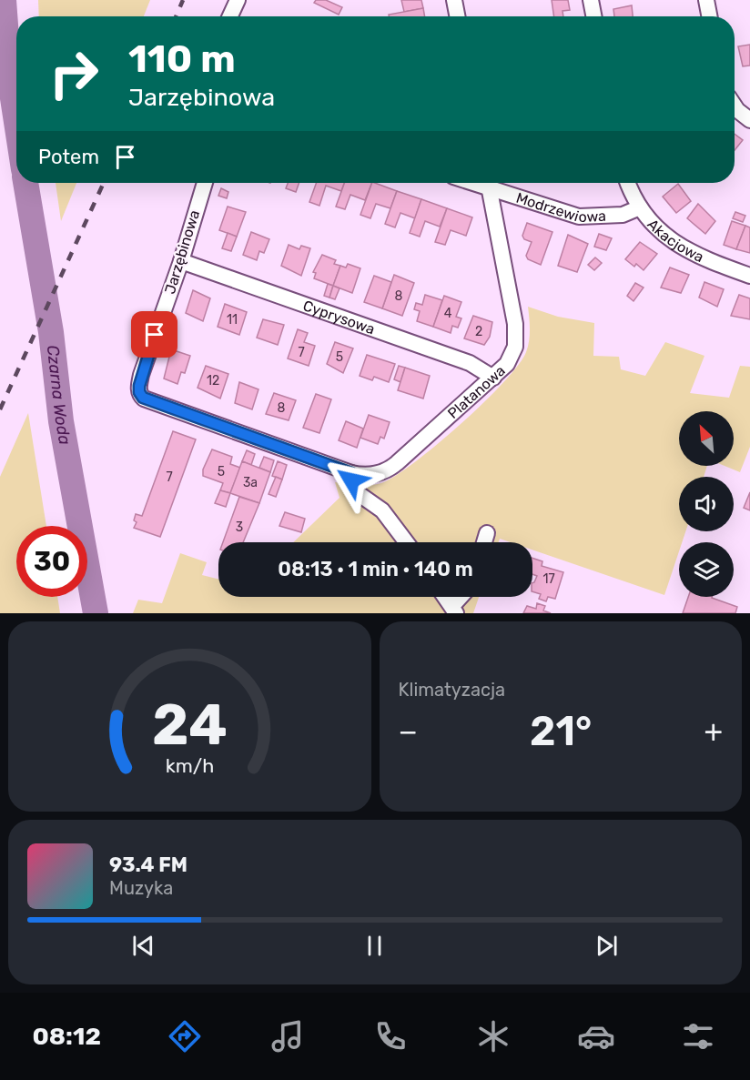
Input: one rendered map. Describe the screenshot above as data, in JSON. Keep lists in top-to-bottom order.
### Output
{
  "streets": {
    "street": [
      "Modrzewiowa",
      "Akacjowa",
      "Jarzębinowa",
      "Cyprysowa",
      "Platanowa"
    ]
  },
  "crossings": [
    ["Modrzewiowa", "Akacjowa"],
    ["Modrzewiowa", "Platanowa"],
    ["Jarzębinowa", "Cyprysowa"],
    ["Jarzębinowa", "Platanowa"],
    ["Cyprysowa", "Platanowa"]
  ],
  "water": ["Czarna Woda"],
  "house_numbers": [
    "8",
    "4",
    "11",
    "2",
    "7",
    "5",
    "12",
    "8",
    "5",
    "7",
    "3a",
    "3",
    "17"
  ],
  "north": "top left",
  "page": {
    "turn": ["110 m", "Jarzębinowa"],
    "then": "Potem",
    "limit": "30",
    "trip": "08:13 · 1 min · 140 m",
    "tile": "Klimatyzacja",
    "heat": ["−", "21°", "+"],
    "song": ["93.4 FM", "Muzyka"],
    "tabs": "08:12",
    "gauge": ["24", "km/h"]
  }
}
